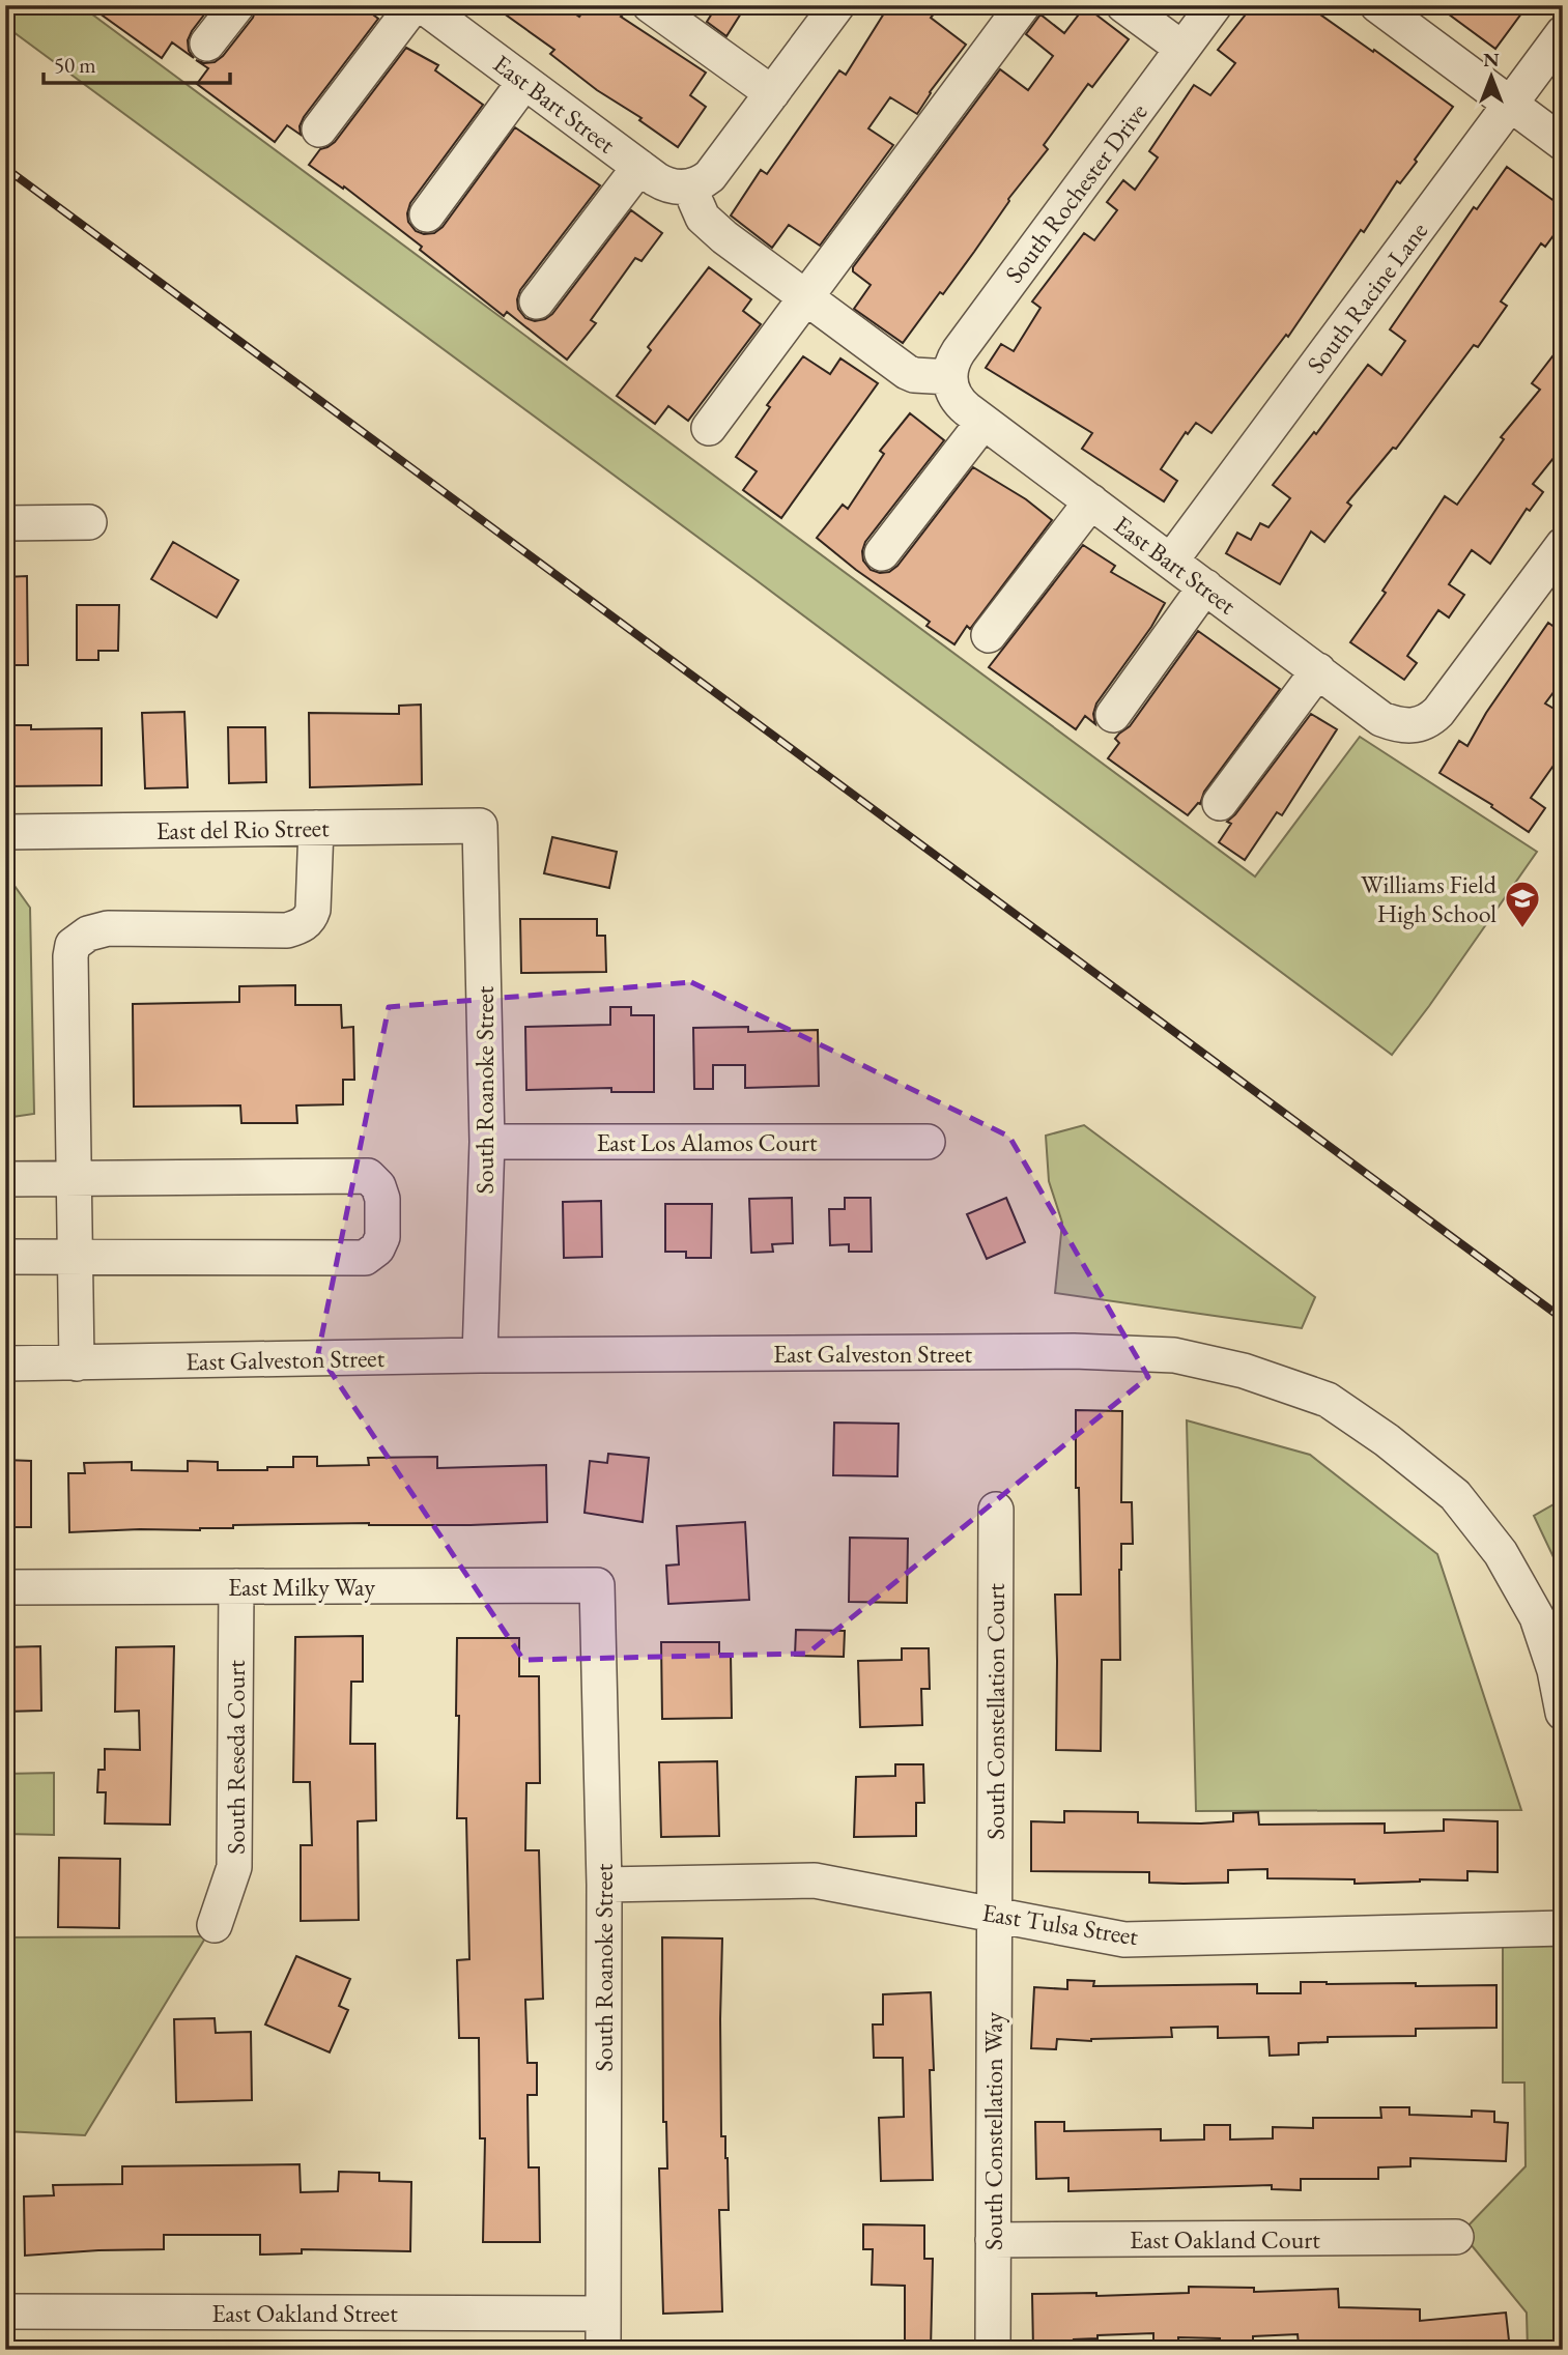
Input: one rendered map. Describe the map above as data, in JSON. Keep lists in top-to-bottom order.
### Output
{
  "streets": {
    "street": [
      "East Bart Street",
      "South Rochester Drive",
      "South Racine Lane",
      "East del Rio Street",
      "South Roanoke Street",
      "East Los Alamos Court",
      "East Galveston Street",
      "East Milky Way",
      "South Constellation Court",
      "South Reseda Court",
      "East Tulsa Street",
      "South Constellation Way",
      "East Oakland Court",
      "East Oakland Street"
    ]
  },
  "crossings": [
    ["East Bart Street", "South Rochester Drive"],
    ["East Bart Street", "South Racine Lane"],
    ["East del Rio Street", "South Roanoke Street"],
    ["South Roanoke Street", "East Los Alamos Court"],
    ["South Roanoke Street", "East Galveston Street"],
    ["South Roanoke Street", "East Milky Way"],
    ["South Roanoke Street", "East Tulsa Street"],
    ["South Roanoke Street", "East Oakland Street"],
    ["East Milky Way", "South Reseda Court"],
    ["South Constellation Court", "East Tulsa Street"],
    ["South Constellation Court", "South Constellation Way"],
    ["East Tulsa Street", "South Constellation Way"],
    ["South Constellation Way", "East Oakland Court"]
  ],
  "places": {
    "school or university": ["Williams Field High School"]
  },
  "scale_bar": "50 m",
  "north": "top"
}
